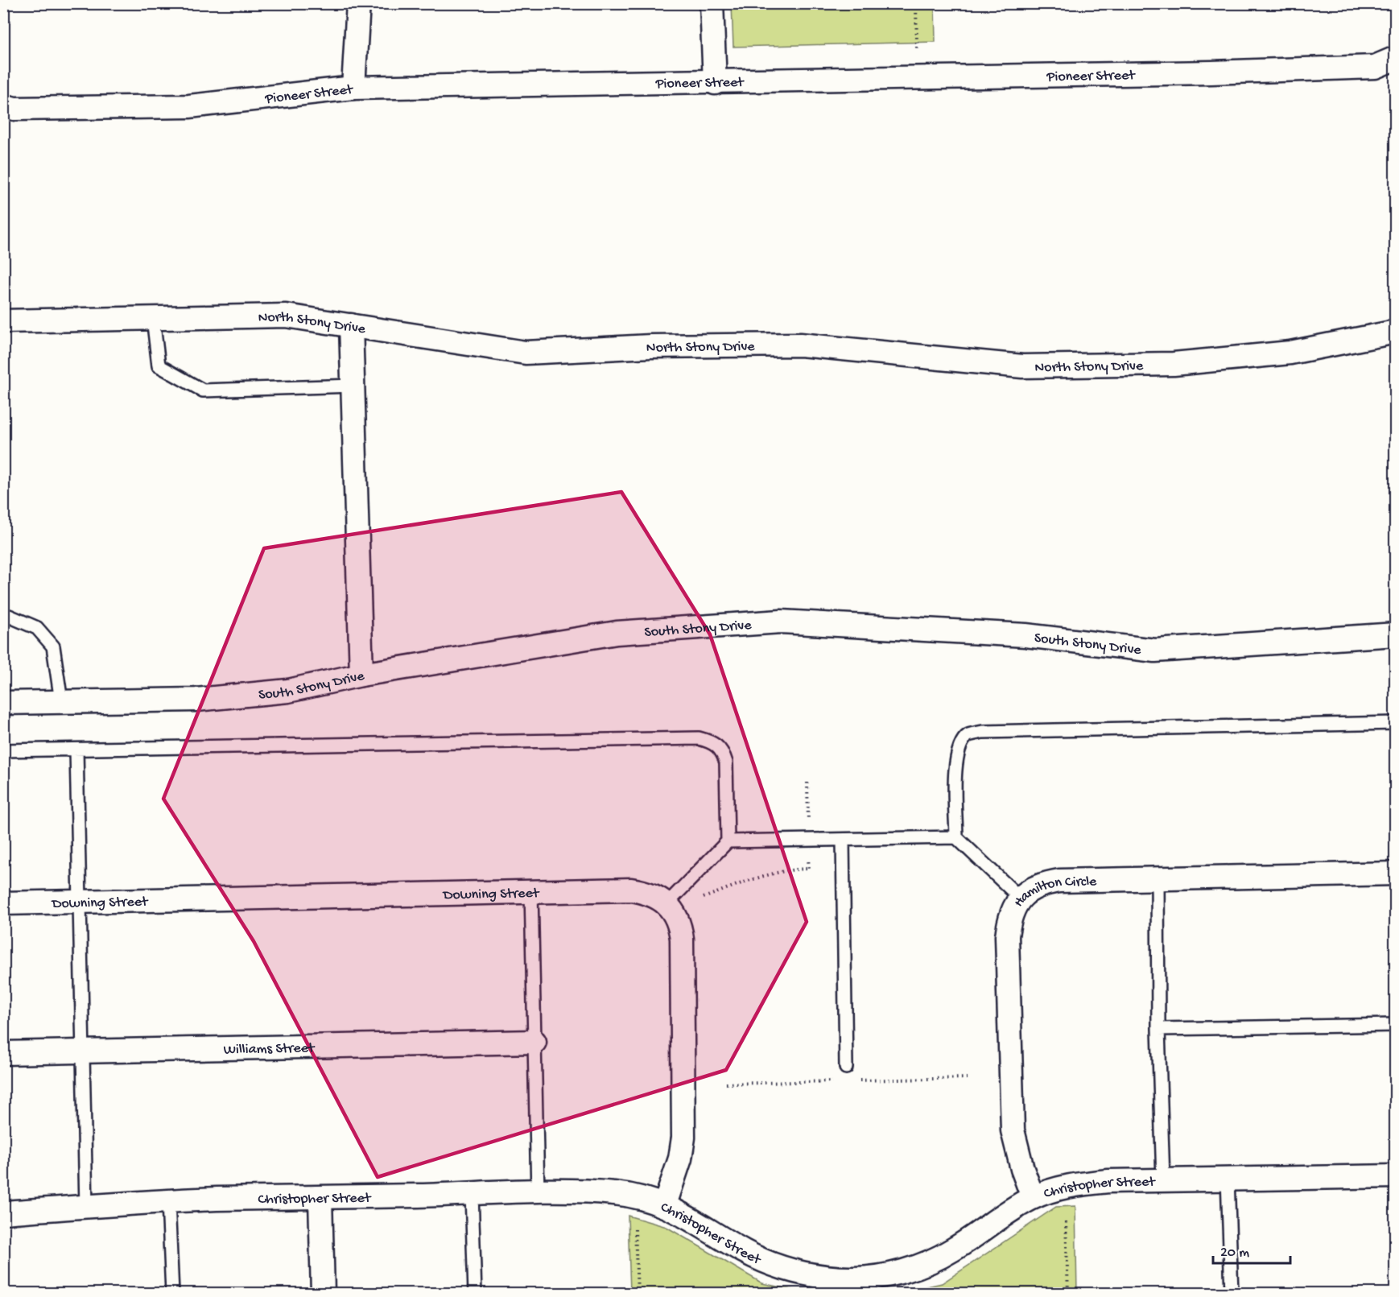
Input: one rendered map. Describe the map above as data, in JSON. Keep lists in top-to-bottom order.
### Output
{
  "streets": {
    "street": [
      "Pioneer Street",
      "North Stony Drive",
      "South Stony Drive",
      "Downing Street",
      "Hamilton Circle",
      "Williams Street",
      "Christopher Street"
    ]
  },
  "crossings": [
    ["Hamilton Circle", "Christopher Street"]
  ],
  "scale_bar": "20 m"
}
